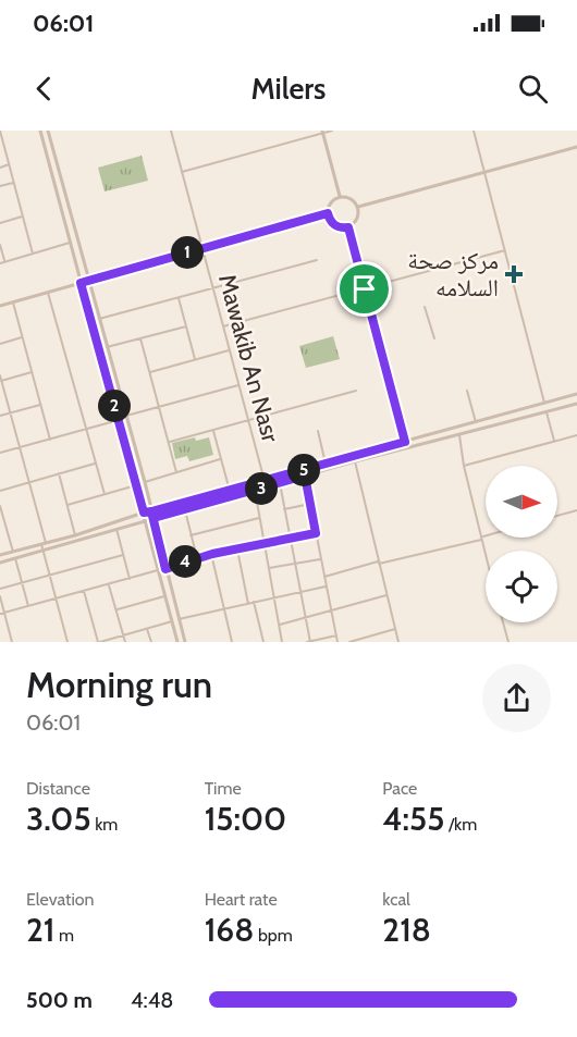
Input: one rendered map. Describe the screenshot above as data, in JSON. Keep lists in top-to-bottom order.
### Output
{
  "streets": {
    "street": ["Mawakib An Nasr"]
  },
  "places": {
    "health": ["مركز صحة السلامه"]
  },
  "north": "right",
  "page": {
    "status": "06:01",
    "header": "Milers",
    "pins": [
      "1",
      "2",
      "5",
      "3",
      "4"
    ],
    "heading": ["Morning run", "06:01"],
    "stats": [
      ["Distance", "3.05 km"],
      ["Time", "15:00"],
      ["Pace", "4:55 /km"],
      ["Elevation", "21 m"],
      ["Heart rate", "168 bpm"],
      ["kcal", "218"]
    ],
    "list": [
      {
        "name": "500 m",
        "note": "4:48"
      }
    ]
  }
}
